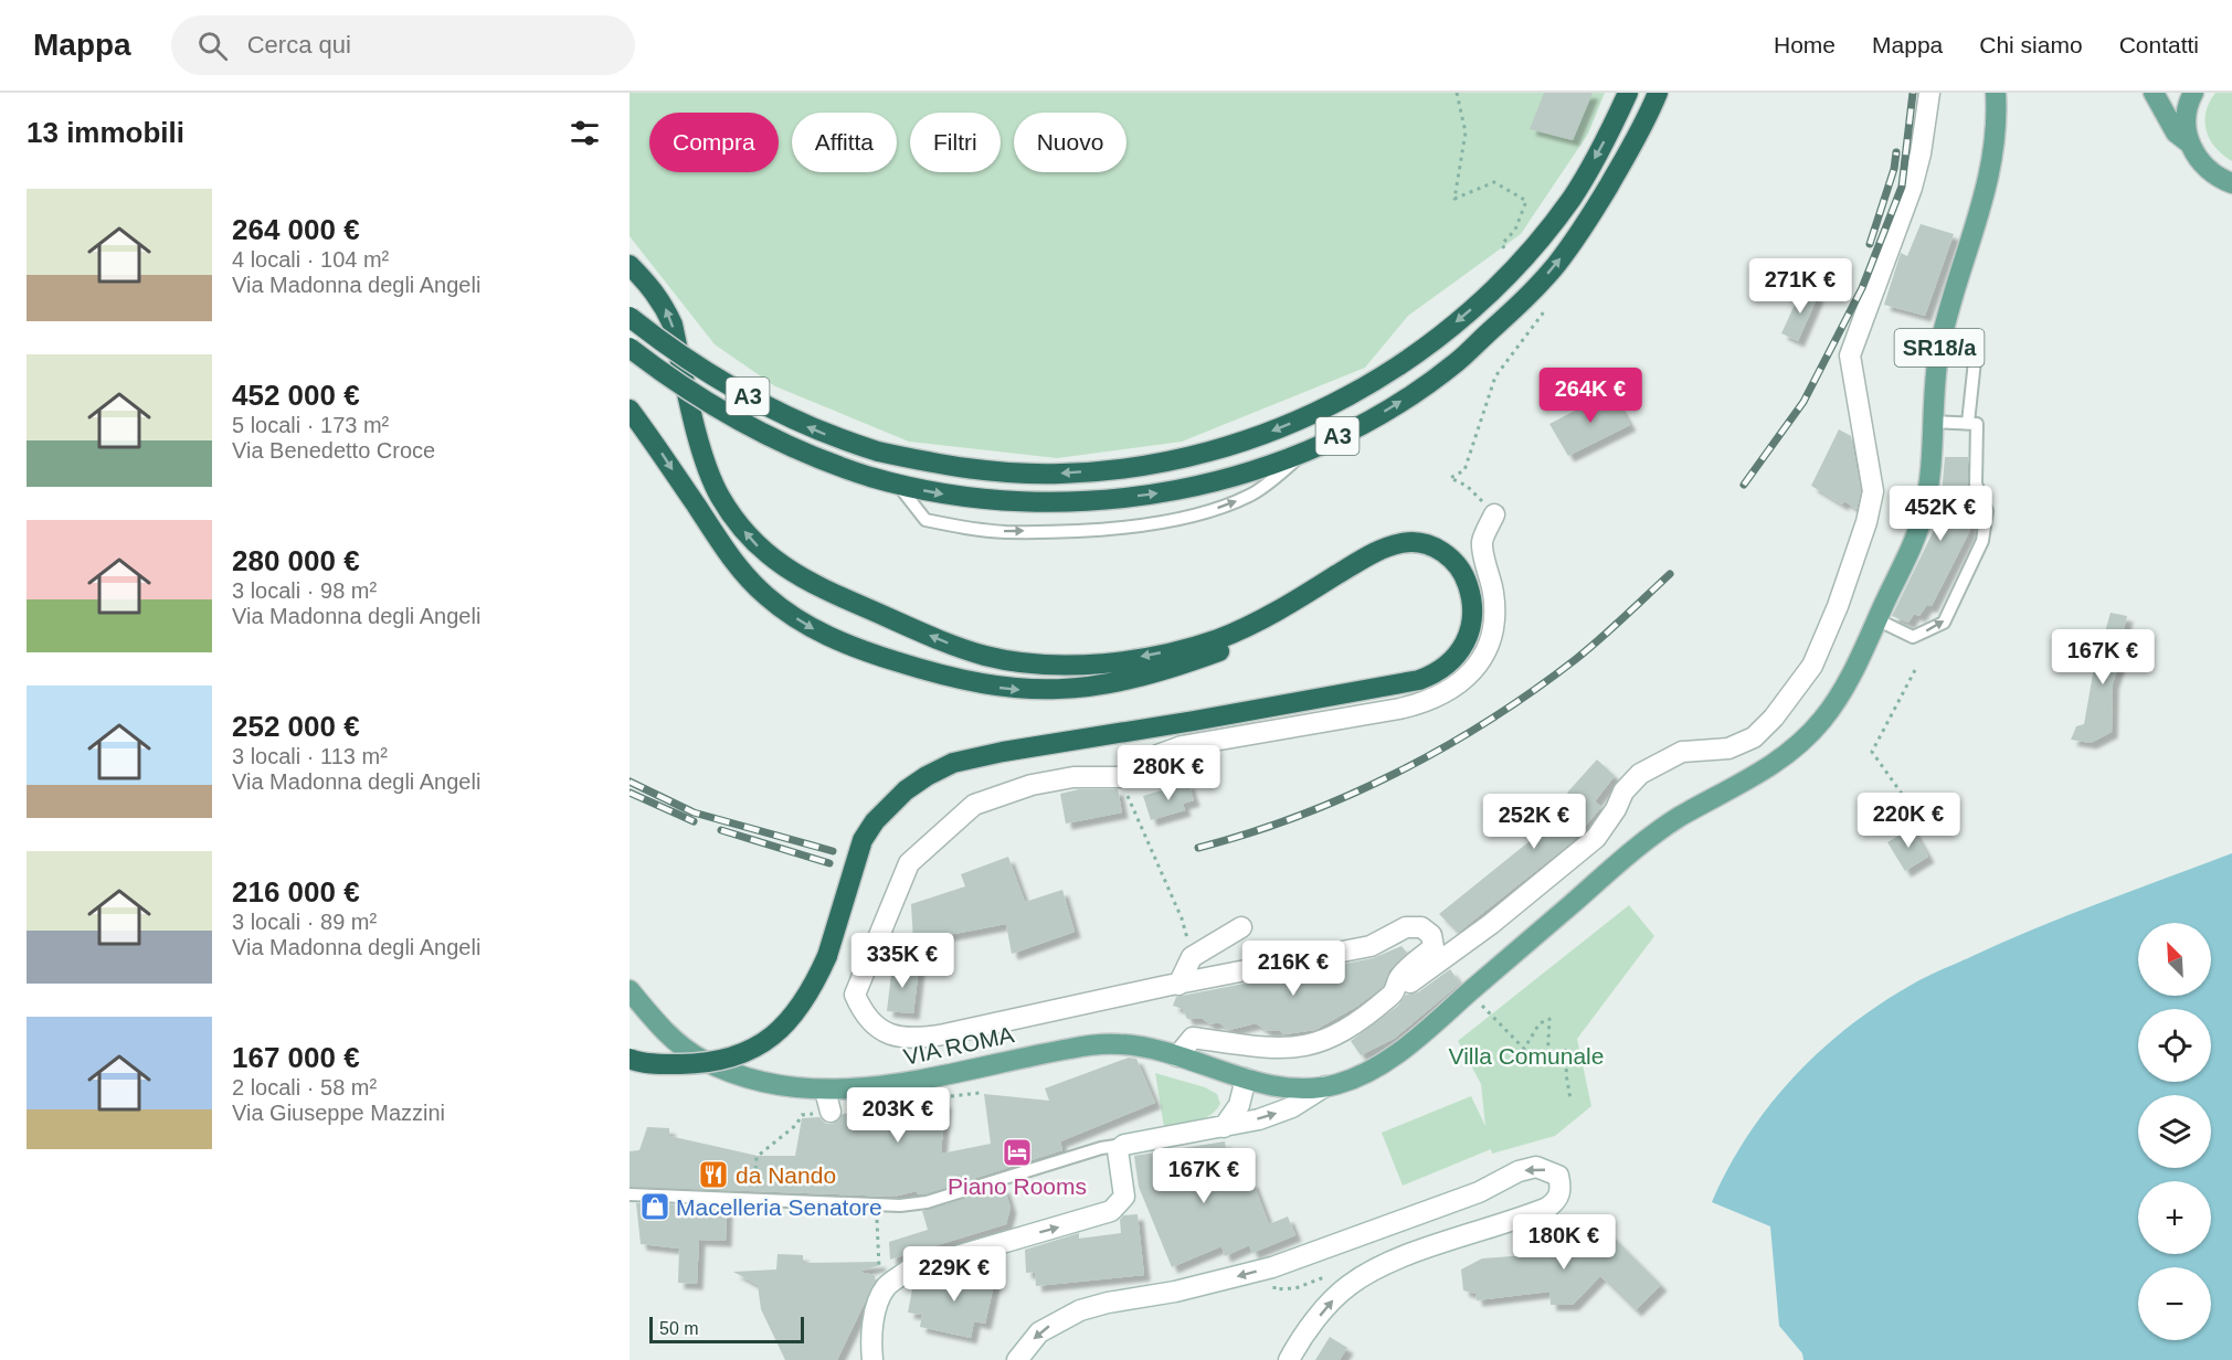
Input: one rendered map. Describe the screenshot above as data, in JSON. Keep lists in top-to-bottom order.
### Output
{
  "streets": {
    "highway": ["A3"],
    "main road": ["SR18/a", "VIA ROMA"]
  },
  "crossings": [
    ["SR18/a", "VIA ROMA"]
  ],
  "parks": ["Villa Comunale"],
  "places": {
    "hotel": ["Piano Rooms"],
    "restaurant": ["da Nando"],
    "shop": ["Macelleria Senatore"]
  },
  "scale_bar": "50 m",
  "north": "top left",
  "page": {
    "header": "Mappa",
    "search": "Cerca qui",
    "nav": [
      "Home",
      "Mappa",
      "Chi siamo",
      "Contatti"
    ],
    "heading": "13 immobili",
    "chip": [
      "Compra",
      "Affitta",
      "Filtri",
      "Nuovo"
    ],
    "list": [
      {
        "name": "264 000 €",
        "note": "4 locali · 104 m² · Via Madonna degli Angeli"
      },
      {
        "name": "452 000 €",
        "note": "5 locali · 173 m² · Via Benedetto Croce"
      },
      {
        "name": "280 000 €",
        "note": "3 locali · 98 m² · Via Madonna degli Angeli"
      },
      {
        "name": "252 000 €",
        "note": "3 locali · 113 m² · Via Madonna degli Angeli"
      },
      {
        "name": "216 000 €",
        "note": "3 locali · 89 m² · Via Madonna degli Angeli"
      },
      {
        "name": "167 000 €",
        "note": "2 locali · 58 m² · Via Giuseppe Mazzini"
      }
    ],
    "price": [
      "271K €",
      "264K €",
      "452K €",
      "167K €",
      "280K €",
      "220K €",
      "252K €",
      "335K €",
      "216K €",
      "203K €",
      "167K €",
      "180K €",
      "229K €"
    ],
    "map_buttons": ["+", "−"],
    "scale": "50 m"
  }
}
